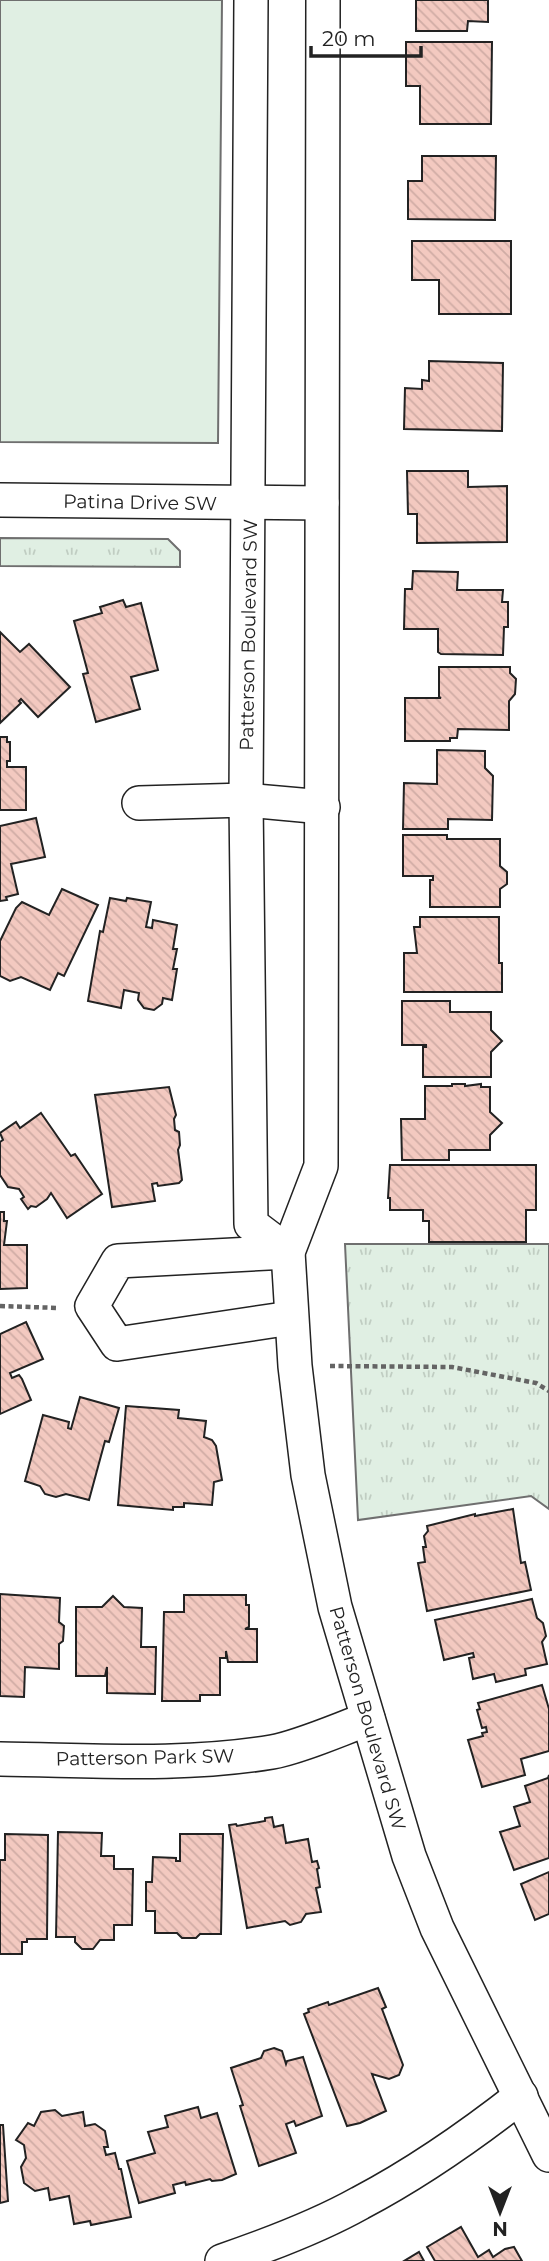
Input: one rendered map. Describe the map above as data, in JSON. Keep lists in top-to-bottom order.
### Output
{
  "streets": {
    "street": ["Patina Drive SW", "Patterson Boulevard SW", "Patterson Park SW"]
  },
  "crossings": [
    ["Patina Drive SW", "Patterson Boulevard SW"],
    ["Patterson Boulevard SW", "Patterson Park SW"]
  ],
  "scale_bar": "20 m",
  "north": "bottom"
}
